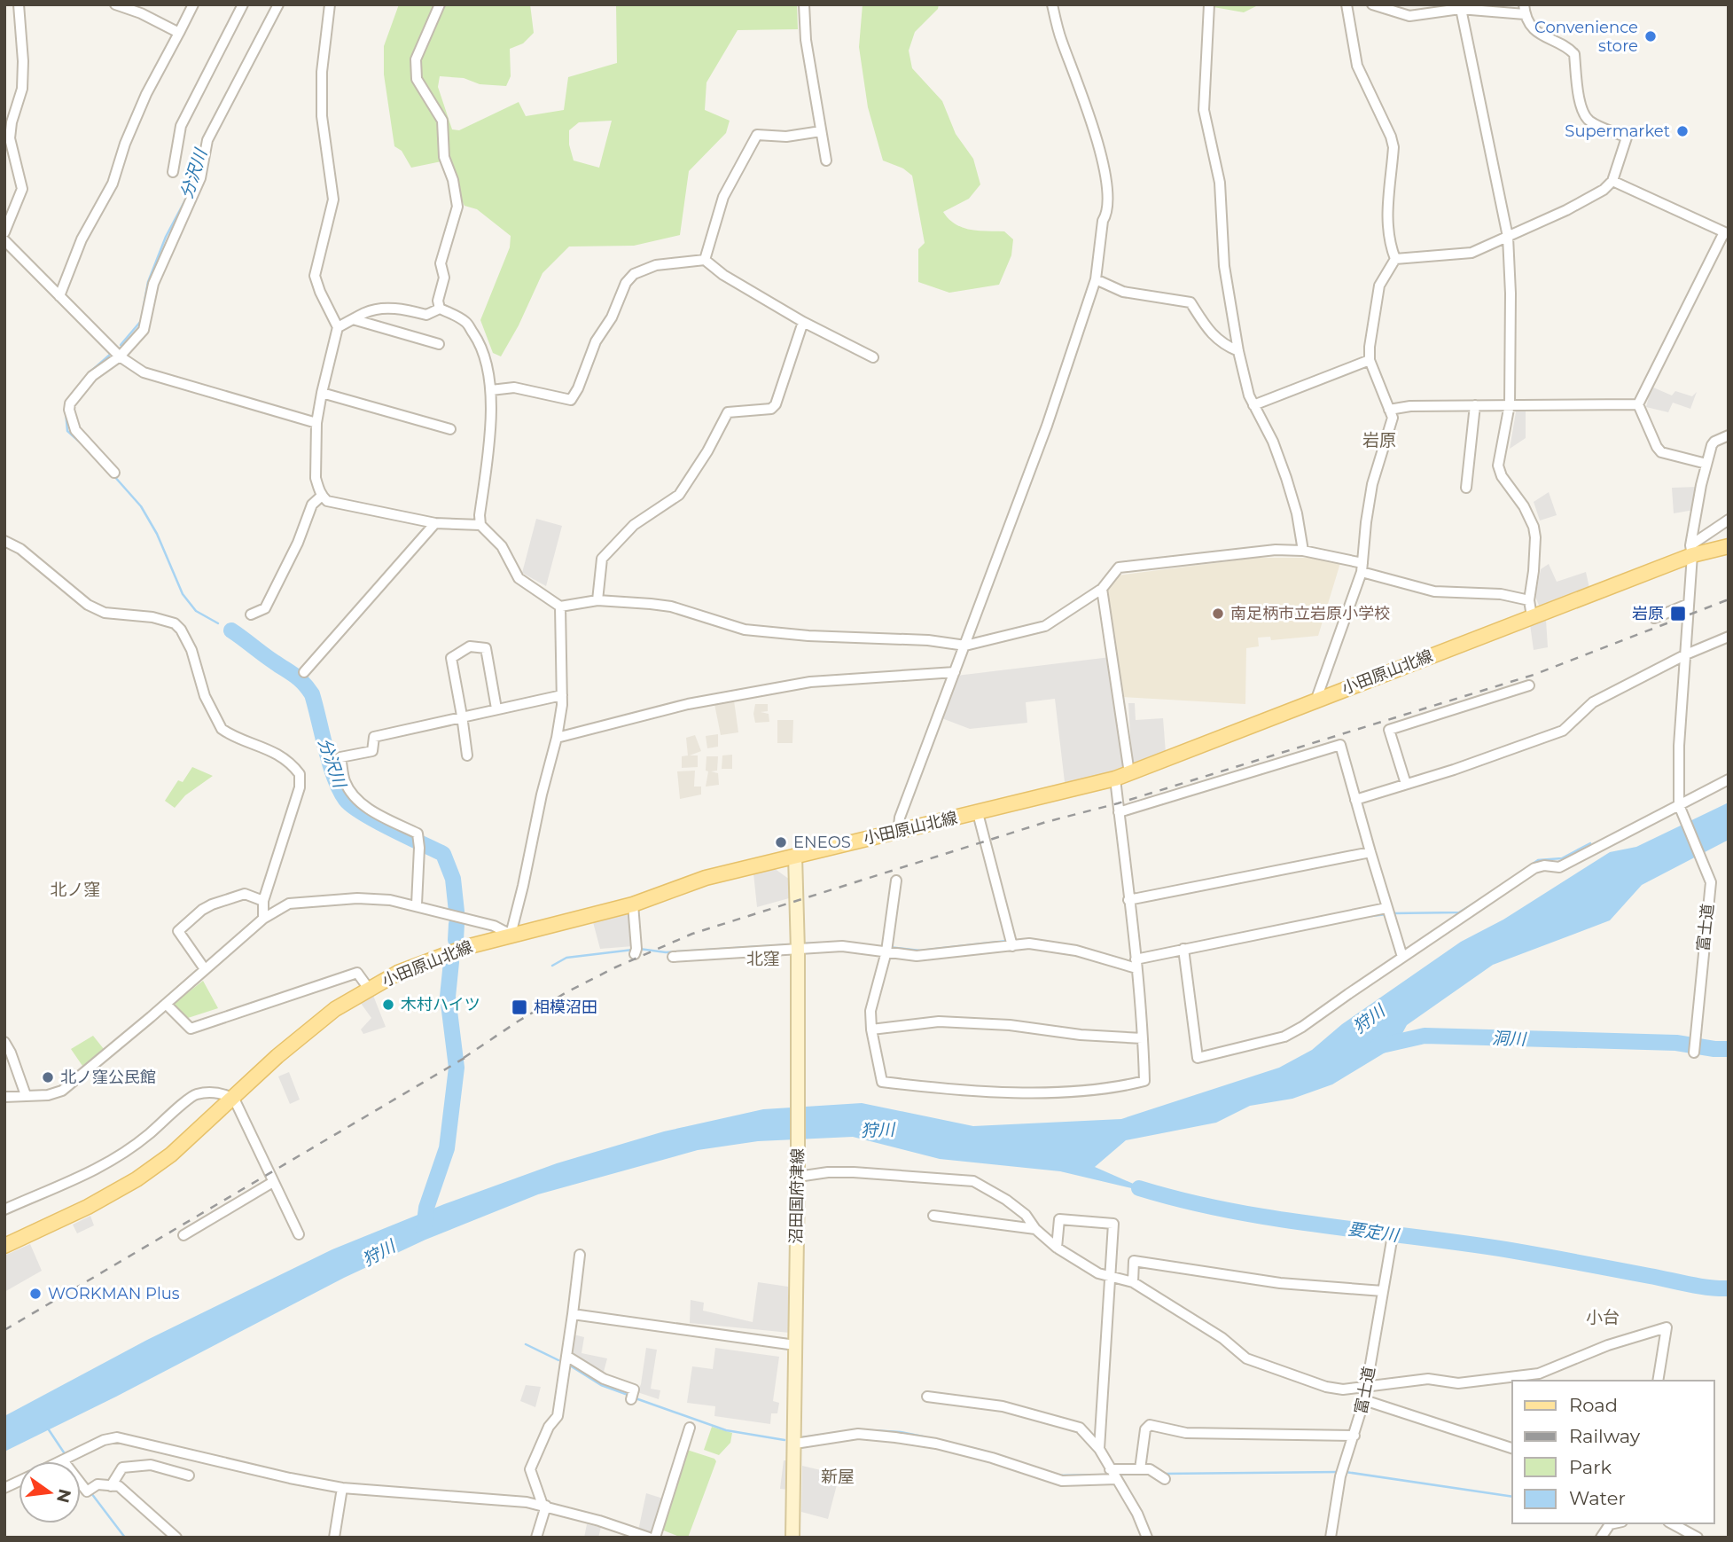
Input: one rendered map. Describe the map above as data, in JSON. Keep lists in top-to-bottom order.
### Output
{
  "streets": {
    "main road": ["小田原山北線", "沼田国府津線"],
    "street": ["富士道"]
  },
  "crossings": [
    ["小田原山北線", "富士道"],
    ["小田原山北線", "沼田国府津線"]
  ],
  "districts": [
    "岩原",
    "北ノ窪",
    "北窪",
    "小台",
    "新屋"
  ],
  "water": [
    "分沢川",
    "狩川",
    "洞川",
    "要定川"
  ],
  "places": {
    "other": [
      "Convenience store",
      "Supermarket",
      "南足柄市立岩原小学校",
      "ENEOS",
      "木村ハイツ",
      "北ノ窪公民館",
      "WORKMAN Plus"
    ],
    "transit": ["岩原", "相模沼田"]
  },
  "legend": [
    "Road",
    "Railway",
    "Park",
    "Water"
  ],
  "north": "right"
}
